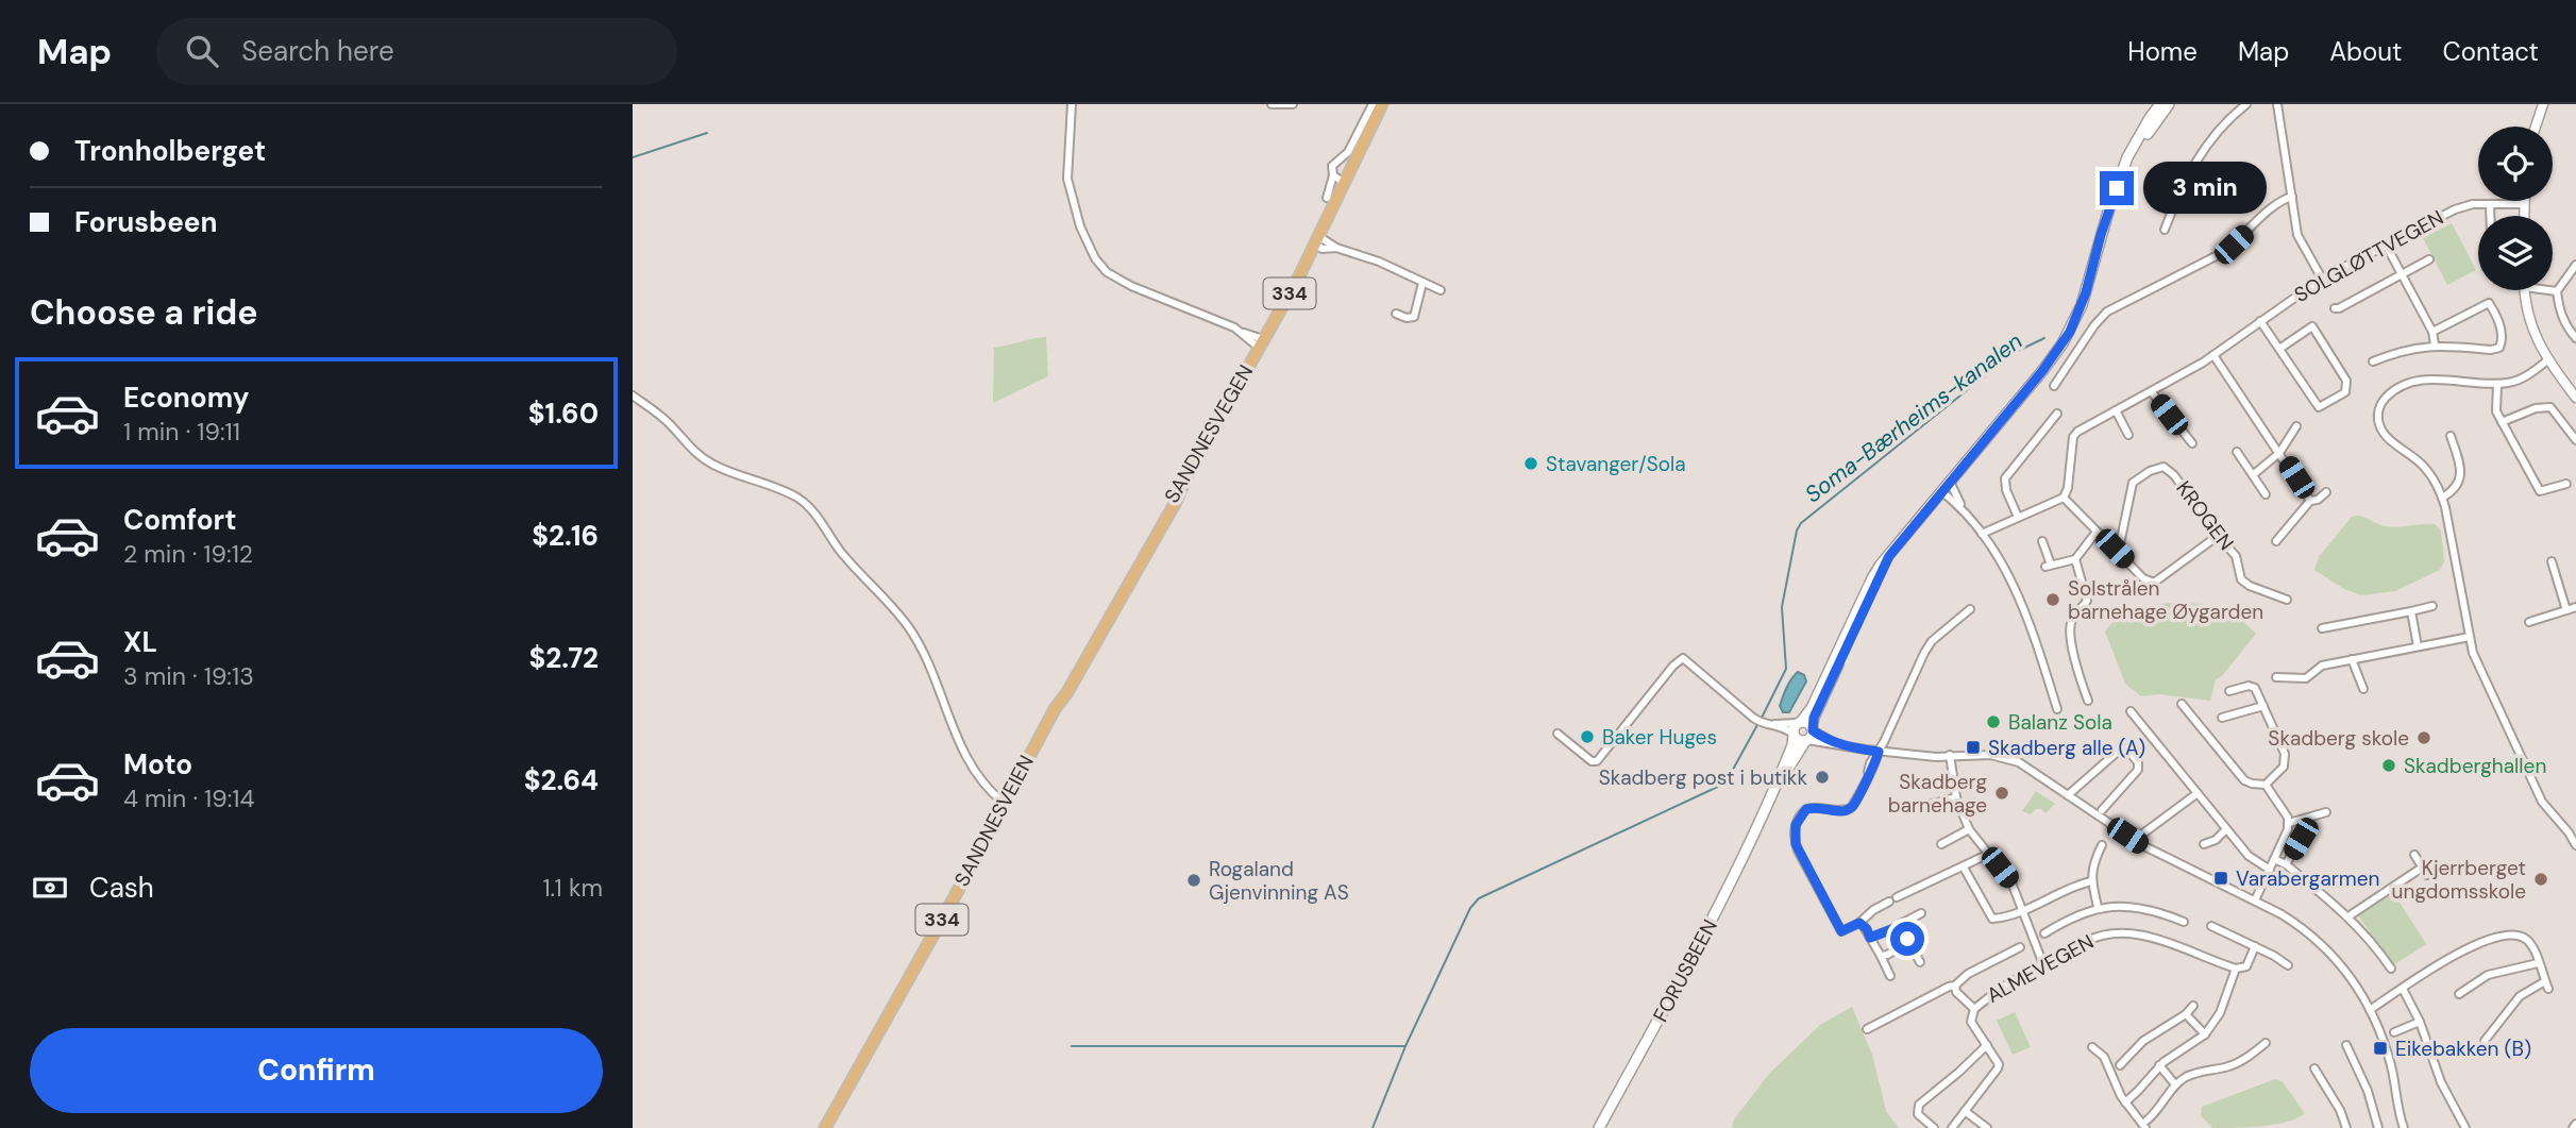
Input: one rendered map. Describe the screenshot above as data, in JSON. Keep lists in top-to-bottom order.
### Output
{
  "streets": {
    "main road": [
      "334",
      "SANDNESVEGEN",
      "SANDNESVEIEN",
      "FORUSBEEN"
    ],
    "street": ["SOLGLØTTVEGEN", "KROGEN", "ALMEVEGEN"]
  },
  "crossings": [
    ["SANDNESVEGEN", "SANDNESVEIEN"]
  ],
  "water": ["Soma-Bærheims-kanalen"],
  "places": {
    "other": [
      "Stavanger/Sola",
      "Solstrålen barnehage Øygarden",
      "Balanz Sola",
      "Baker Huges",
      "Skadberg skole",
      "Skadberghallen",
      "Skadberg post i butikk",
      "Skadberg barnehage",
      "Kjerrberget ungdomsskole",
      "Rogaland Gjenvinning AS"
    ],
    "transit": ["Skadberg alle (A)", "Varabergarmen", "Eikebakken (B)"]
  },
  "page": {
    "header": "Map",
    "search": "Search here",
    "nav": [
      "Home",
      "Map",
      "About",
      "Contact"
    ],
    "banner": ["Tronholberget", "Forusbeen"],
    "bubble": "3 min",
    "heading": "Choose a ride",
    "list": [
      {
        "name": "Economy",
        "note": "1 min · 19:11",
        "value": "$1.60"
      },
      {
        "name": "Comfort",
        "note": "2 min · 19:12",
        "value": "$2.16"
      },
      {
        "name": "XL",
        "note": "3 min · 19:13",
        "value": "$2.72"
      },
      {
        "name": "Moto",
        "note": "4 min · 19:14",
        "value": "$2.64"
      }
    ],
    "pay": ["Cash", "1.1 km"],
    "buttons": "Confirm"
  }
}
